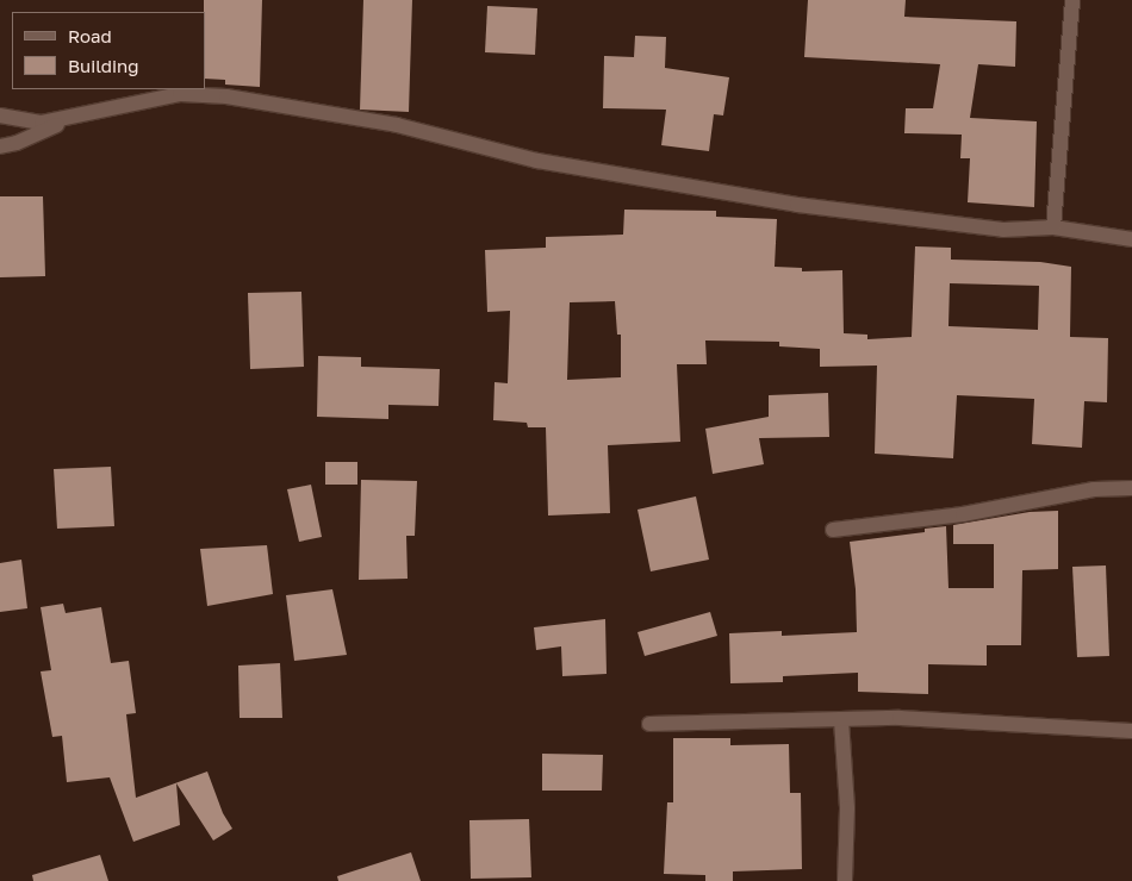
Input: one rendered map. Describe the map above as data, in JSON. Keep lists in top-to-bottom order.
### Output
{
  "legend": ["Road", "Building"]
}
